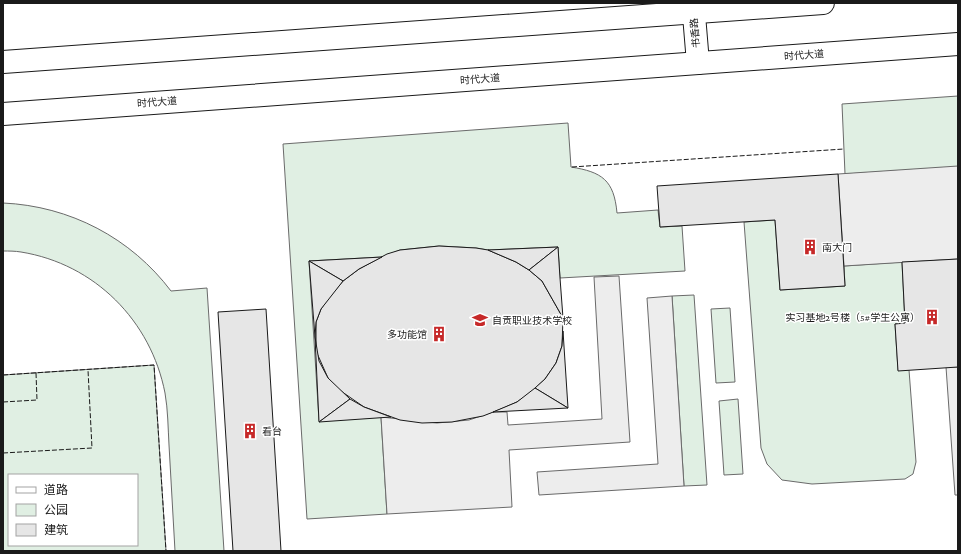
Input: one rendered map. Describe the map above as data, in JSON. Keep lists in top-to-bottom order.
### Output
{
  "streets": {
    "main road": ["书香路", "时代大道"]
  },
  "crossings": [
    ["书香路", "时代大道"]
  ],
  "places": {
    "building": [
      "南大门",
      "实习基地2号楼（5#学生公寓）",
      "多功能馆",
      "看台"
    ],
    "school or university": ["自贡职业技术学校"]
  },
  "legend": ["道路", "公园", "建筑"]
}
